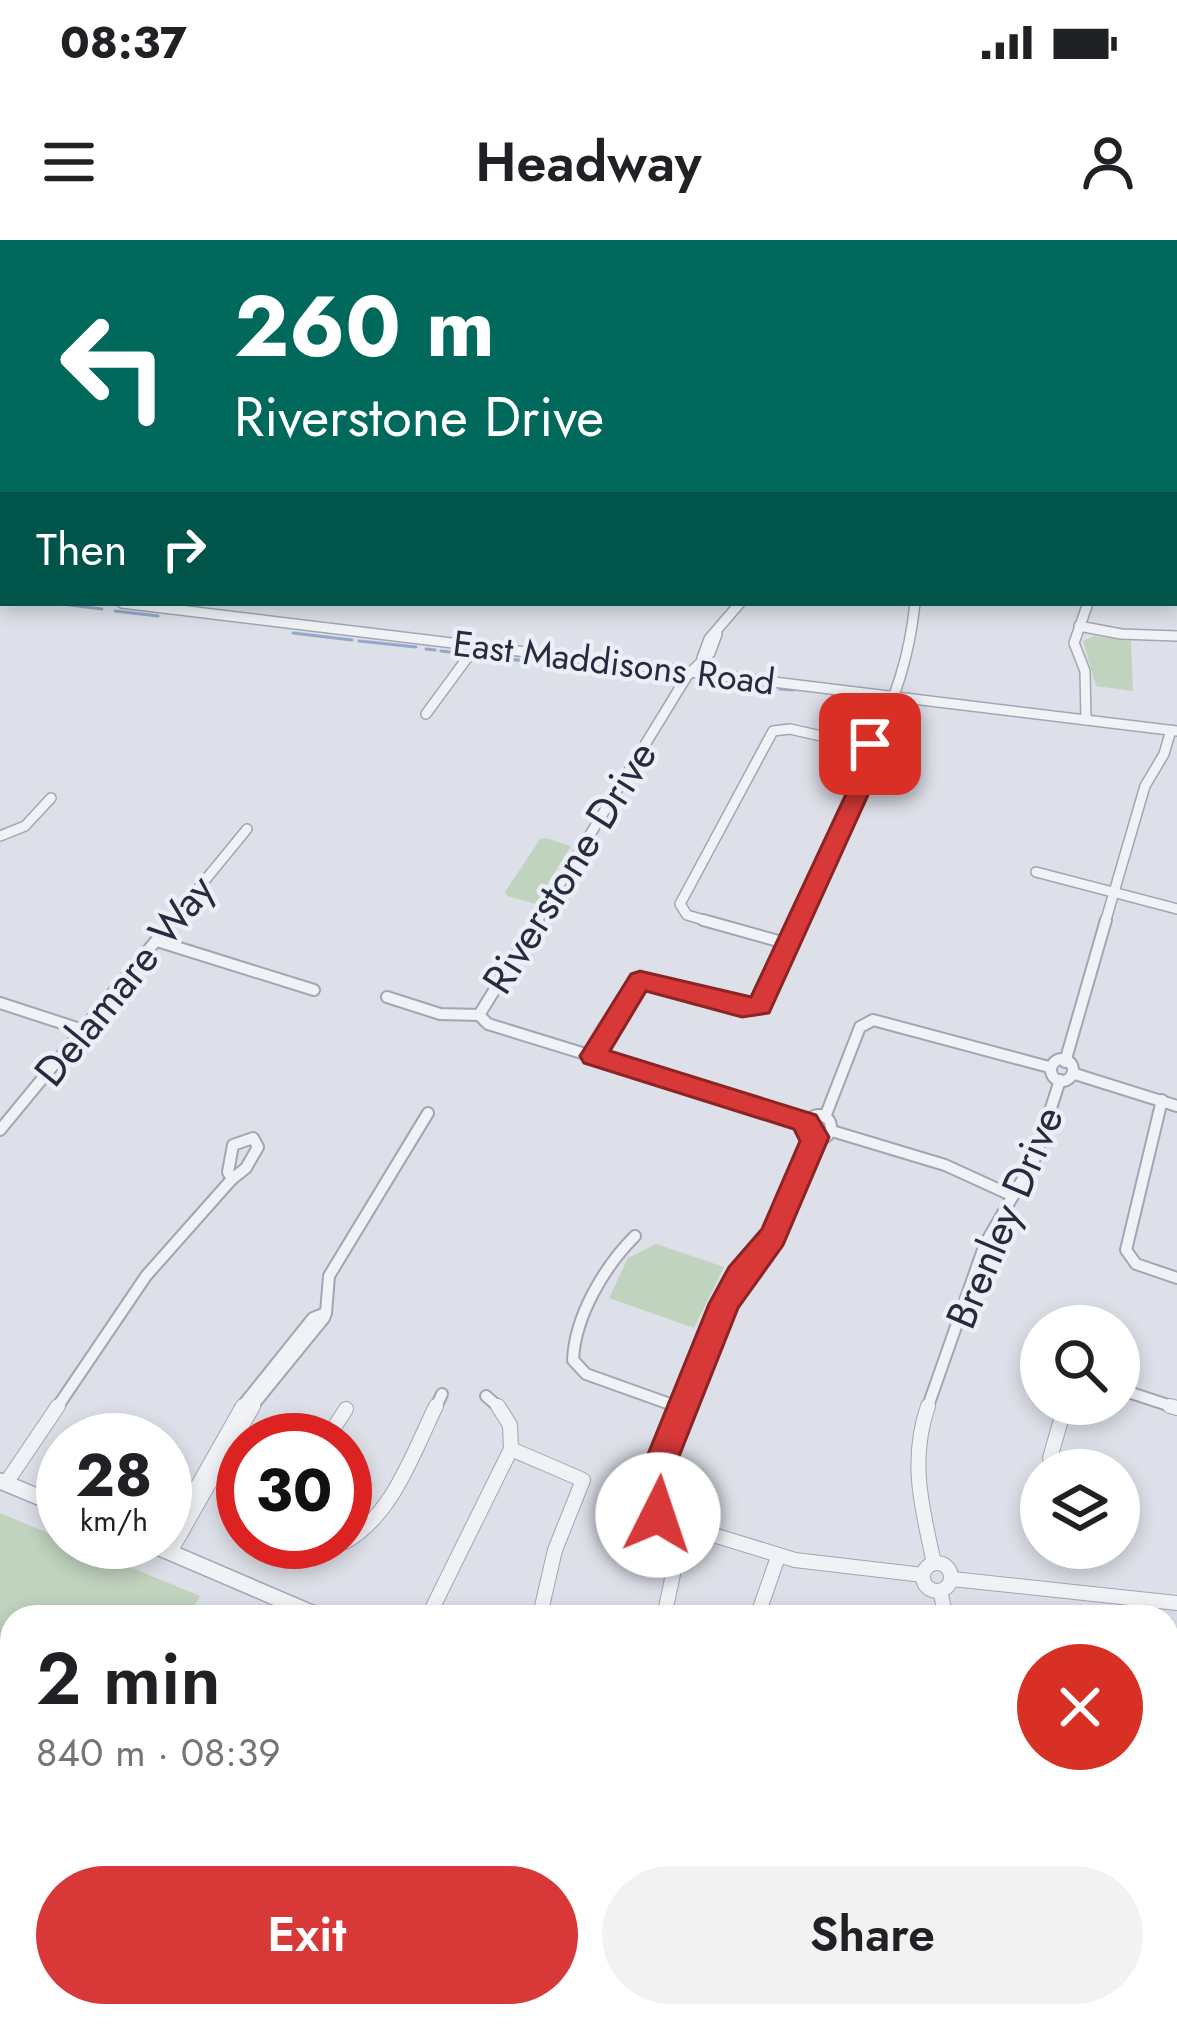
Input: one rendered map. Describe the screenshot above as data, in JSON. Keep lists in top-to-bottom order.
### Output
{
  "streets": {
    "street": [
      "East Maddisons Road",
      "Riverstone Drive",
      "Delamare Way",
      "Brenley Drive"
    ]
  },
  "crossings": [
    ["East Maddisons Road", "Riverstone Drive"],
    ["East Maddisons Road", "Brenley Drive"]
  ],
  "page": {
    "status": "08:37",
    "header": "Headway",
    "turn": ["260 m", "Riverstone Drive"],
    "then": "Then",
    "speed": "28 km/h",
    "limit": "30",
    "heading": ["2 min", "840 m · 08:39"],
    "buttons": ["Exit", "Share"]
  }
}
